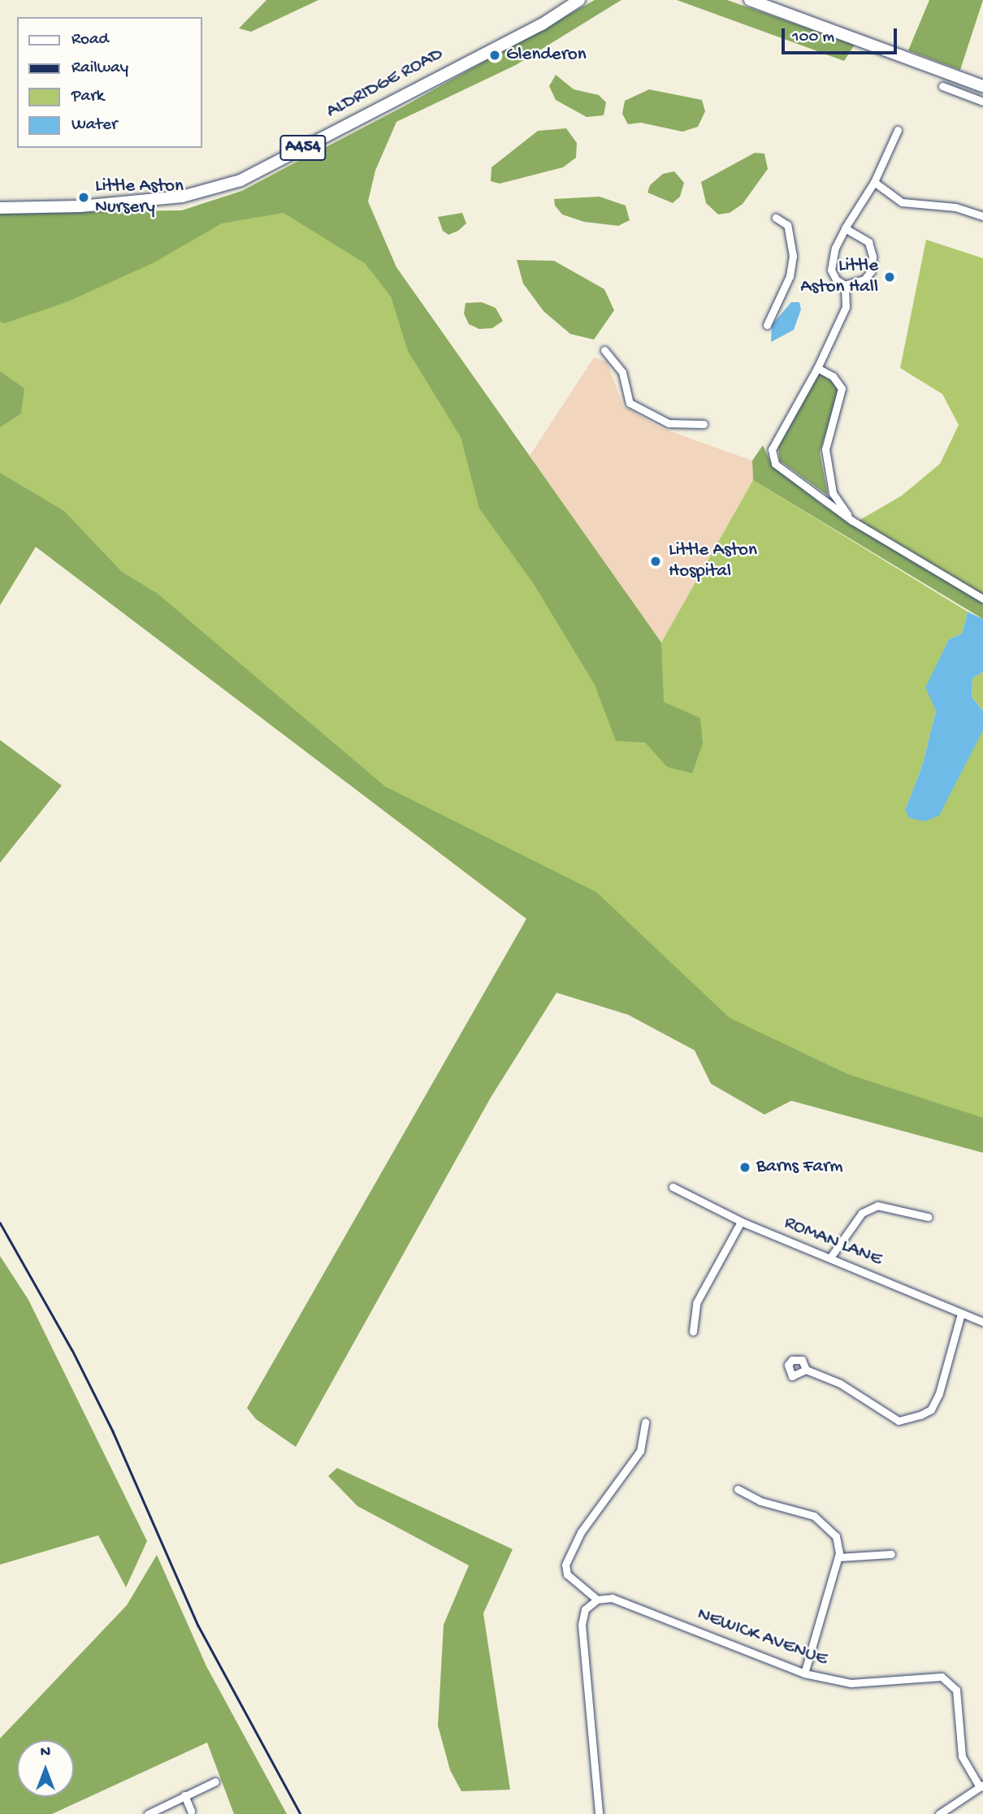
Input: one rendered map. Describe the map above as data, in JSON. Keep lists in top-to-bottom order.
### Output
{
  "streets": {
    "main road": ["ALDRIDGE ROAD", "A454"],
    "street": ["ROMAN LANE", "NEWICK AVENUE"]
  },
  "places": [
    "Glenderon",
    "Little Aston Nursery",
    "Little Aston Hall",
    "Little Aston Hospital",
    "Barns Farm"
  ],
  "legend": [
    "Road",
    "Railway",
    "Park",
    "Water"
  ],
  "scale_bar": "100 m",
  "north": "top"
}
